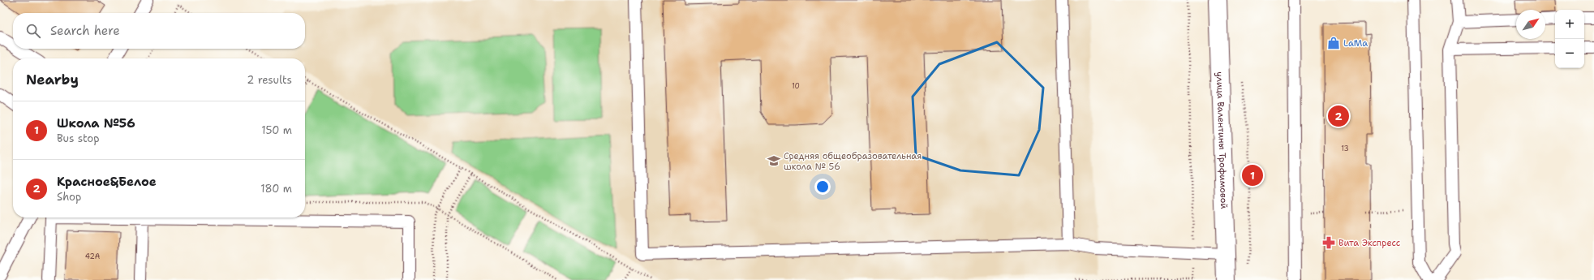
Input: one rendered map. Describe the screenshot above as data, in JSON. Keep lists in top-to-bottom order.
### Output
{
  "streets": {
    "street": ["улица Валентины Трофимовой"]
  },
  "places": {
    "shop": ["LaMa"],
    "school or university": ["Средняя общеобразовательная школа № 56"],
    "pharmacy": ["Вита Экспресс"]
  },
  "house_numbers": ["10", "13", "42А"],
  "north": "top right",
  "page": {
    "map_buttons": ["+", "−"],
    "search": "Search here",
    "heading": ["Nearby", "2 results"],
    "list": [
      {
        "mark": "1",
        "name": "Школа №56",
        "note": "Bus stop",
        "value": "150 m"
      },
      {
        "mark": "2",
        "name": "Красное&Белое",
        "note": "Shop",
        "value": "180 m"
      }
    ],
    "pins": ["2", "1"]
  }
}
